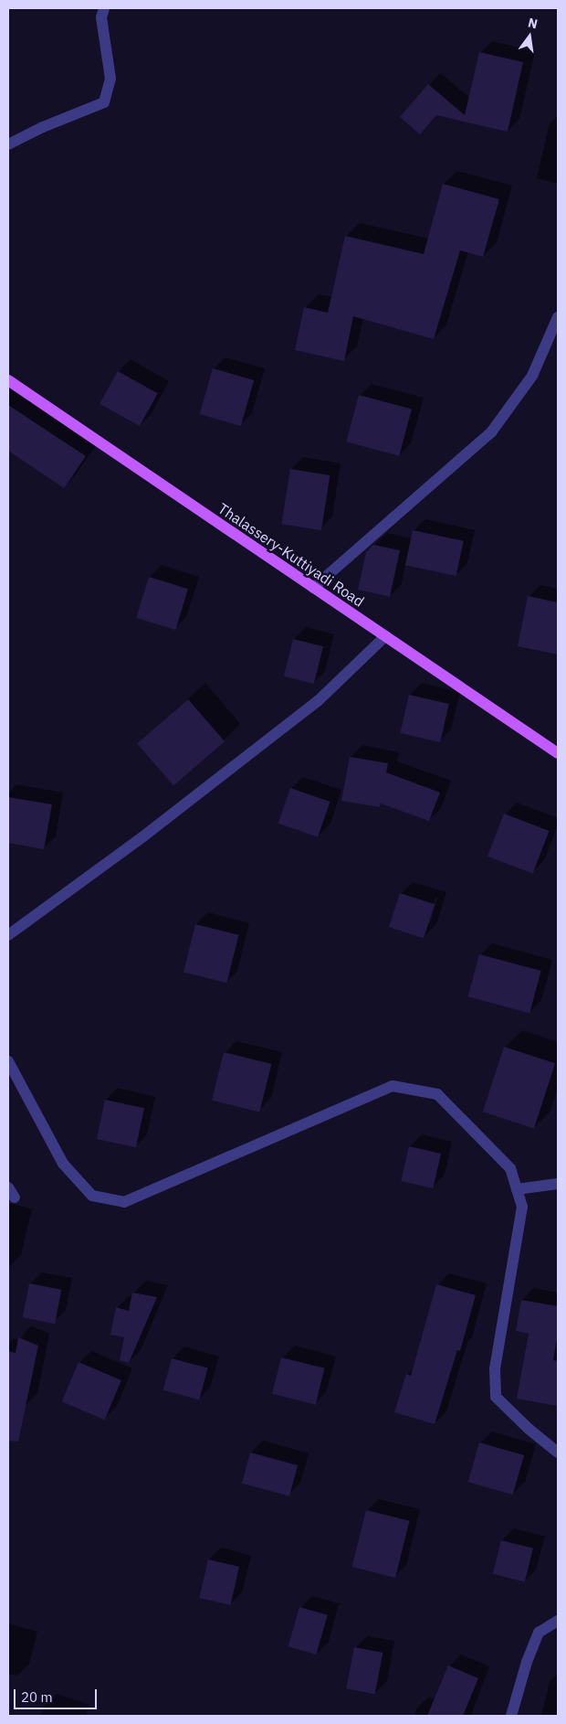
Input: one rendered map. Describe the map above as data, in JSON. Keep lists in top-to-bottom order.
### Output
{
  "streets": {
    "main road": ["Thalassery-Kuttiyadi Road"]
  },
  "scale_bar": "20 m",
  "north": "top"
}
